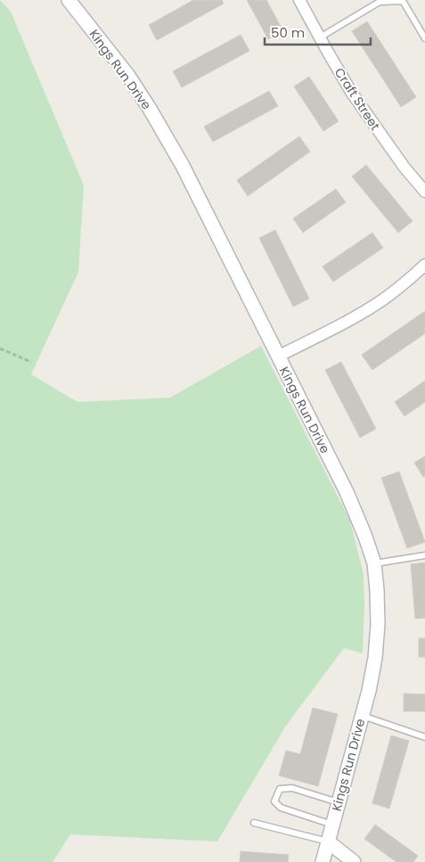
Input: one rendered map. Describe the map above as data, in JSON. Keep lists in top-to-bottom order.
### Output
{
  "streets": {
    "street": ["Kings Run Drive", "Craft Street"]
  },
  "scale_bar": "50 m"
}
